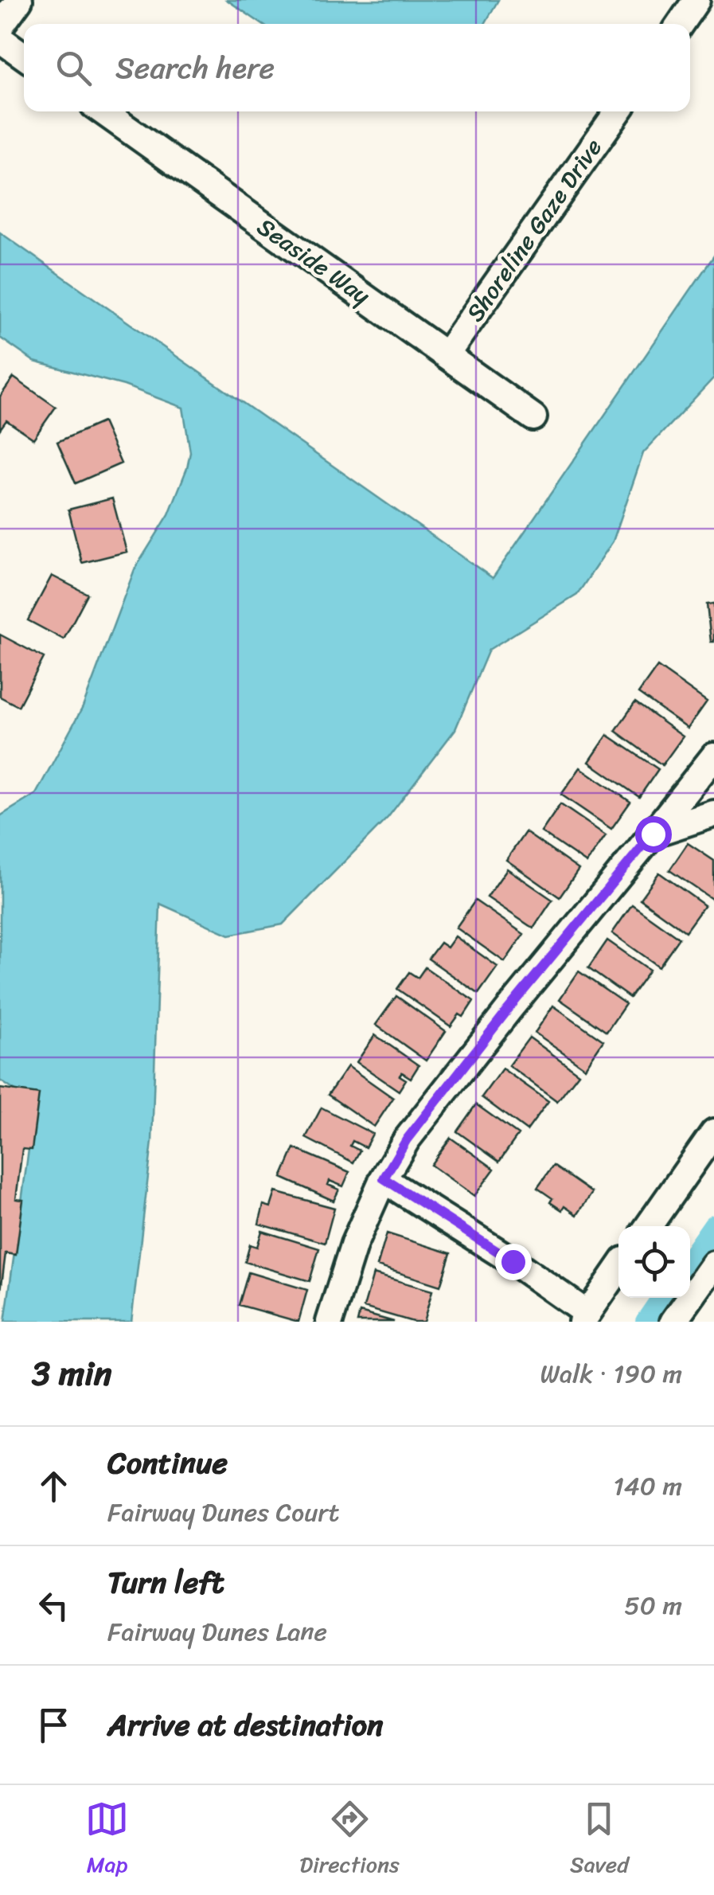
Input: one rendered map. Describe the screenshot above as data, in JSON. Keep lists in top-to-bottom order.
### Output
{
  "streets": {
    "street": ["Shoreline Gaze Drive", "Seaside Way"]
  },
  "crossings": [
    ["Shoreline Gaze Drive", "Seaside Way"]
  ],
  "page": {
    "search": "Search here",
    "heading": ["3 min", "Walk · 190 m"],
    "list": [
      ["Continue", "Fairway Dunes Court", "140 m"],
      ["Turn left", "Fairway Dunes Lane", "50 m"],
      "Arrive at destination"
    ],
    "nav": ["Map", "Directions", "Saved"]
  }
}
